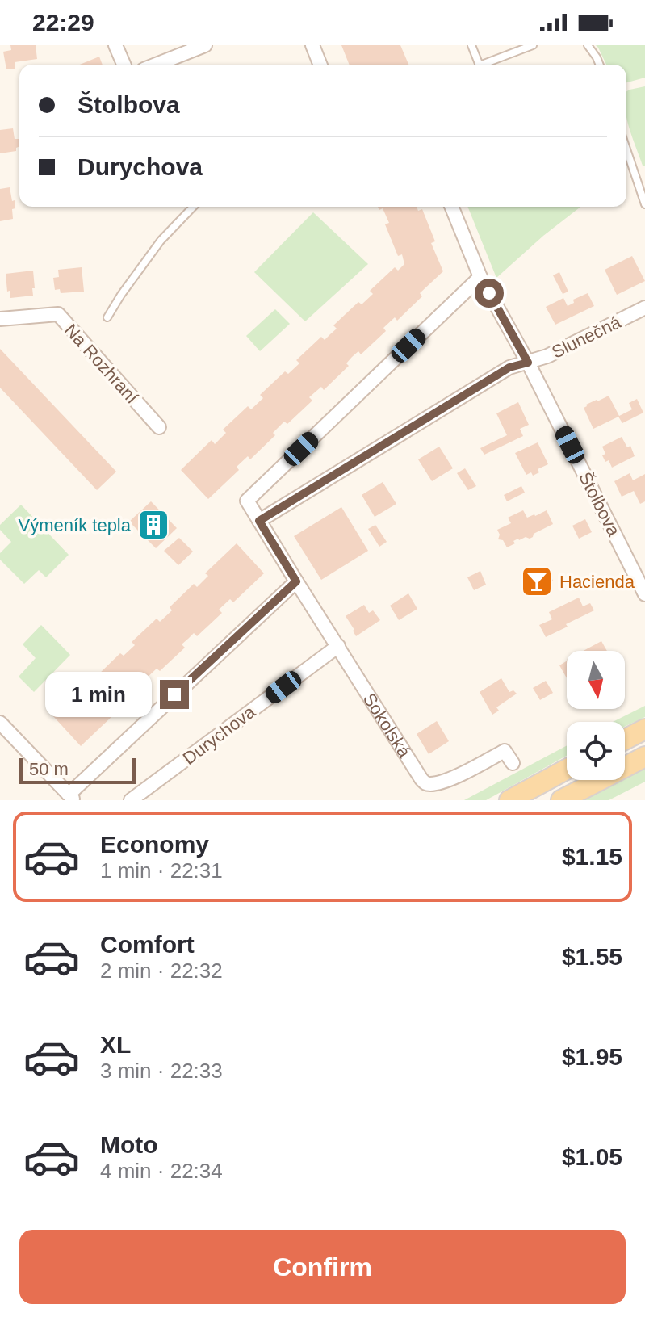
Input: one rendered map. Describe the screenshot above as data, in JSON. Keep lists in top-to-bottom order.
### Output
{
  "streets": {
    "street": [
      "Slunečná",
      "Na Rozhraní",
      "Štolbova",
      "Sokolská",
      "Durychova"
    ]
  },
  "crossings": [
    ["Slunečná", "Štolbova"],
    ["Sokolská", "Durychova"]
  ],
  "places": {
    "building": ["Výmeník tepla"],
    "bar": ["Hacienda"]
  },
  "scale_bar": "50 m",
  "north": "bottom",
  "page": {
    "status": "22:29",
    "banner": ["Štolbova", "Durychova"],
    "bubble": "1 min",
    "scale": "50 m",
    "list": [
      {
        "name": "Economy",
        "note": "1 min · 22:31",
        "value": "$1.15"
      },
      {
        "name": "Comfort",
        "note": "2 min · 22:32",
        "value": "$1.55"
      },
      {
        "name": "XL",
        "note": "3 min · 22:33",
        "value": "$1.95"
      },
      {
        "name": "Moto",
        "note": "4 min · 22:34",
        "value": "$1.05"
      }
    ],
    "buttons": "Confirm"
  }
}
